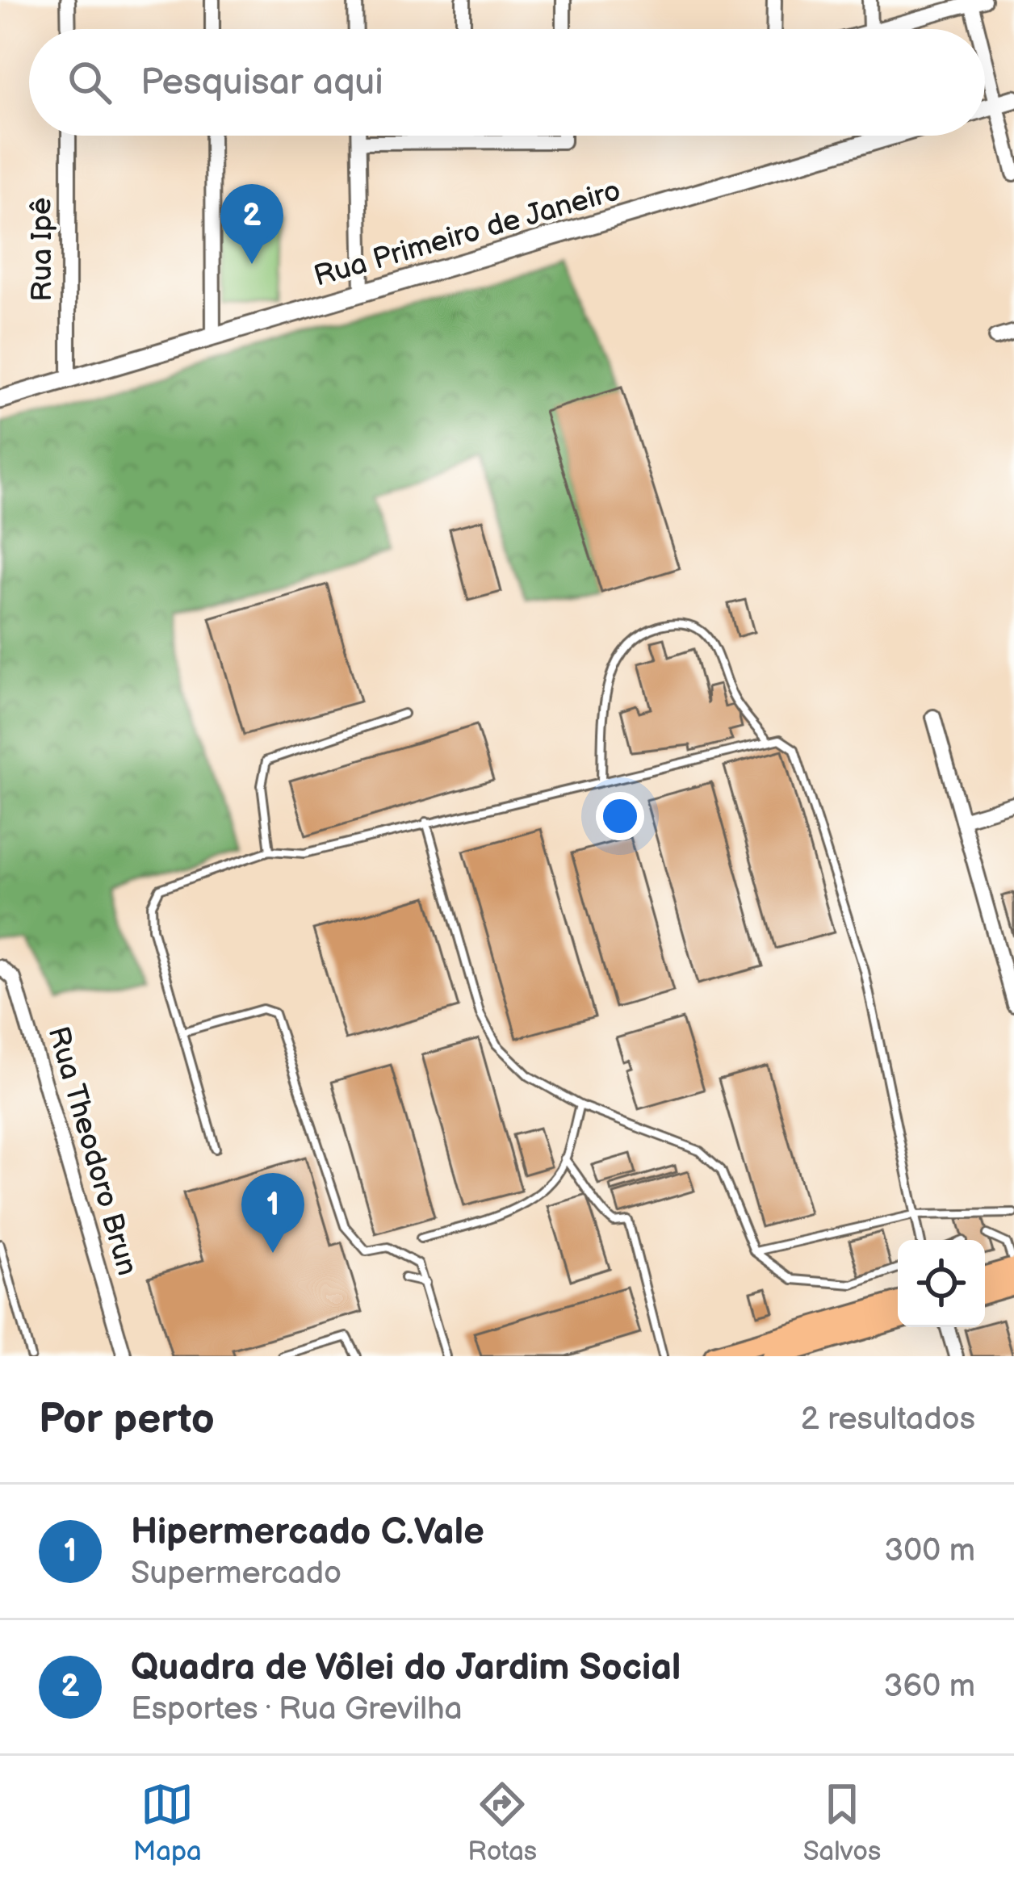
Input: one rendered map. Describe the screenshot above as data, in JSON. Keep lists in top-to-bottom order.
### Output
{
  "streets": {
    "street": ["Rua Primeiro de Janeiro", "Rua Ipê", "Rua Theodoro Brun"]
  },
  "crossings": [
    ["Rua Primeiro de Janeiro", "Rua Ipê"]
  ],
  "page": {
    "search": "Pesquisar aqui",
    "pins": ["2", "1"],
    "heading": ["Por perto", "2 resultados"],
    "list": [
      {
        "mark": "1",
        "name": "Hipermercado C.Vale",
        "note": "Supermercado",
        "value": "300 m"
      },
      {
        "mark": "2",
        "name": "Quadra de Vôlei do Jardim Social",
        "note": "Esportes · Rua Grevilha",
        "value": "360 m"
      }
    ],
    "nav": ["Mapa", "Rotas", "Salvos"]
  }
}
